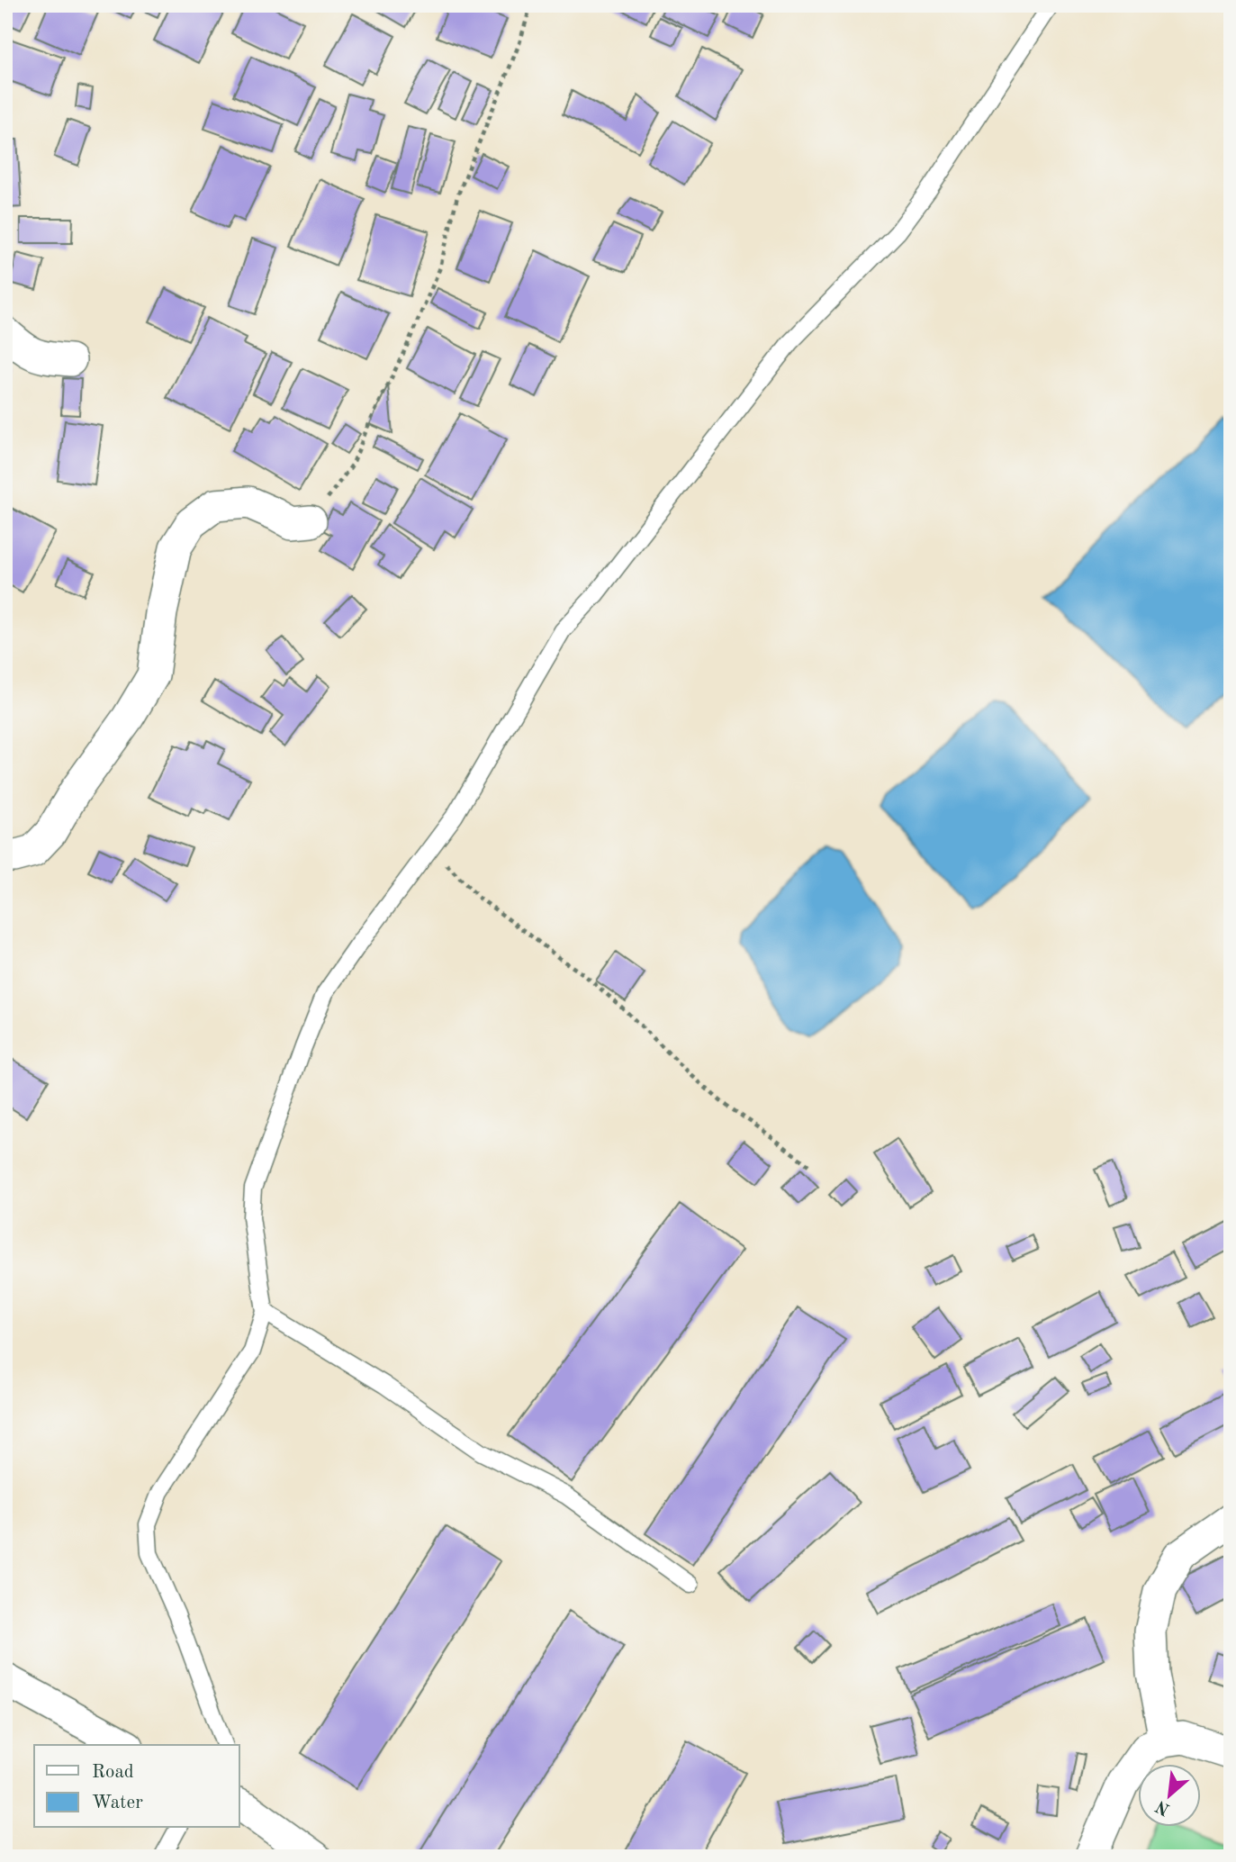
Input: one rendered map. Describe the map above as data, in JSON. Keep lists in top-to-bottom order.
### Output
{
  "legend": ["Road", "Water"],
  "north": "bottom left"
}
